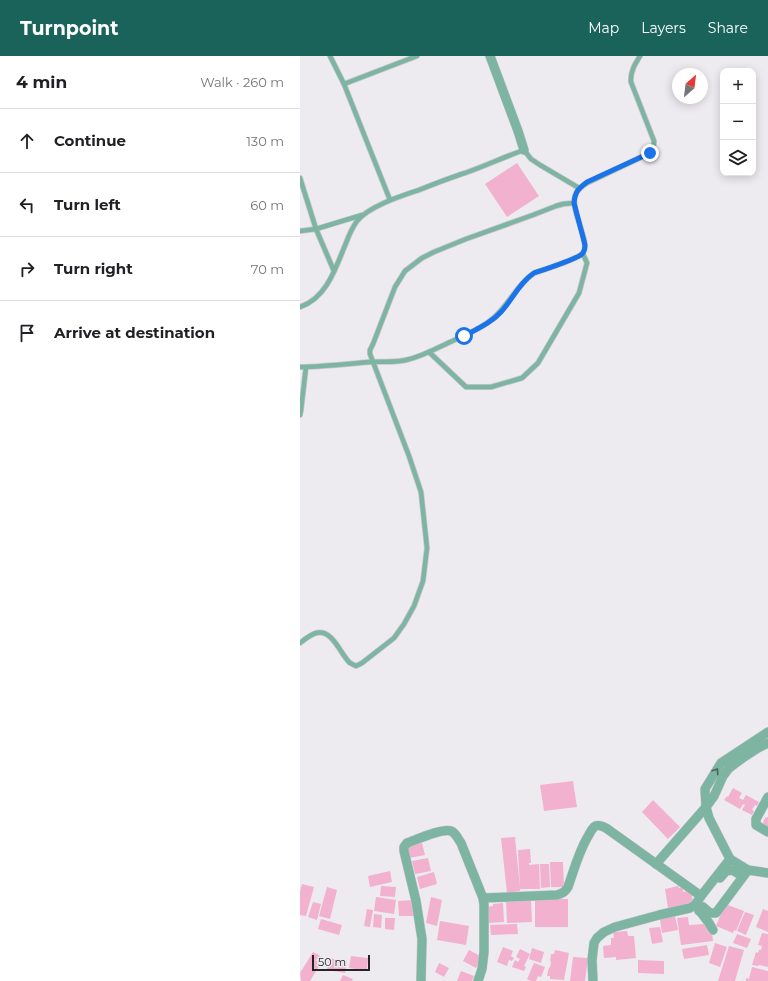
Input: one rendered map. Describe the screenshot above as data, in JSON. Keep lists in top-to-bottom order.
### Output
{
  "scale_bar": "50 m",
  "north": "top right",
  "page": {
    "header": "Turnpoint",
    "nav": ["Map", "Layers", "Share"],
    "heading": ["4 min", "Walk · 260 m"],
    "map_buttons": ["+", "−"],
    "list": [
      ["Continue", "130 m"],
      ["Turn left", "60 m"],
      ["Turn right", "70 m"],
      "Arrive at destination"
    ],
    "scale": "50 m"
  }
}
